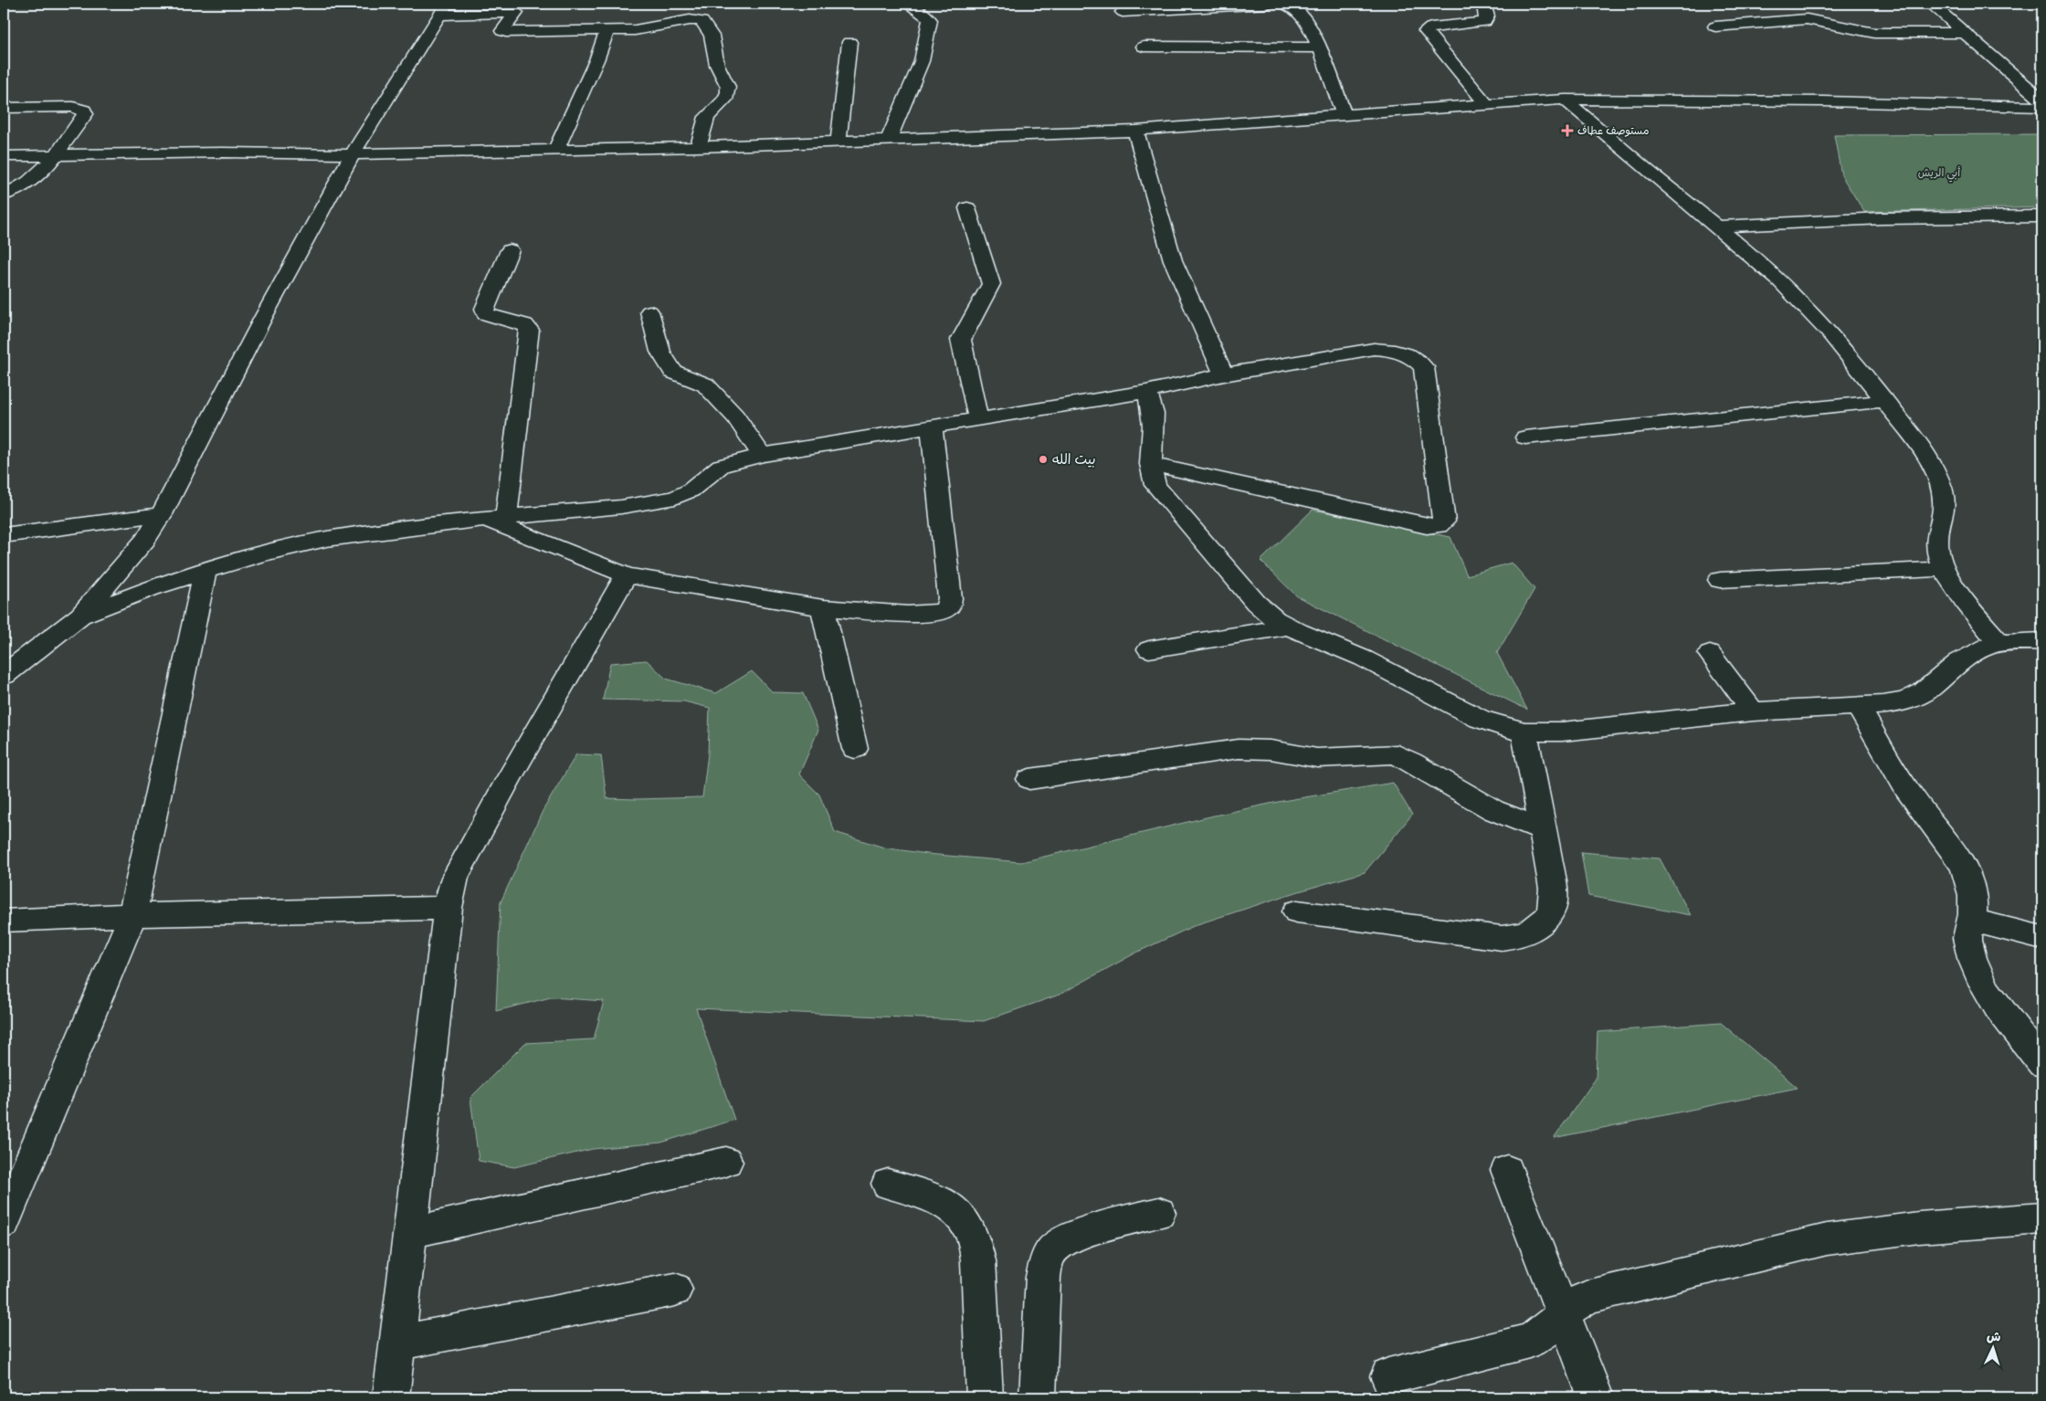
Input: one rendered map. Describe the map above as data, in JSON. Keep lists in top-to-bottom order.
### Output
{
  "parks": ["أبي الريش"],
  "places": {
    "health": ["مستوصف عطاف"],
    "other": ["بيت الله"]
  },
  "north": "top"
}
